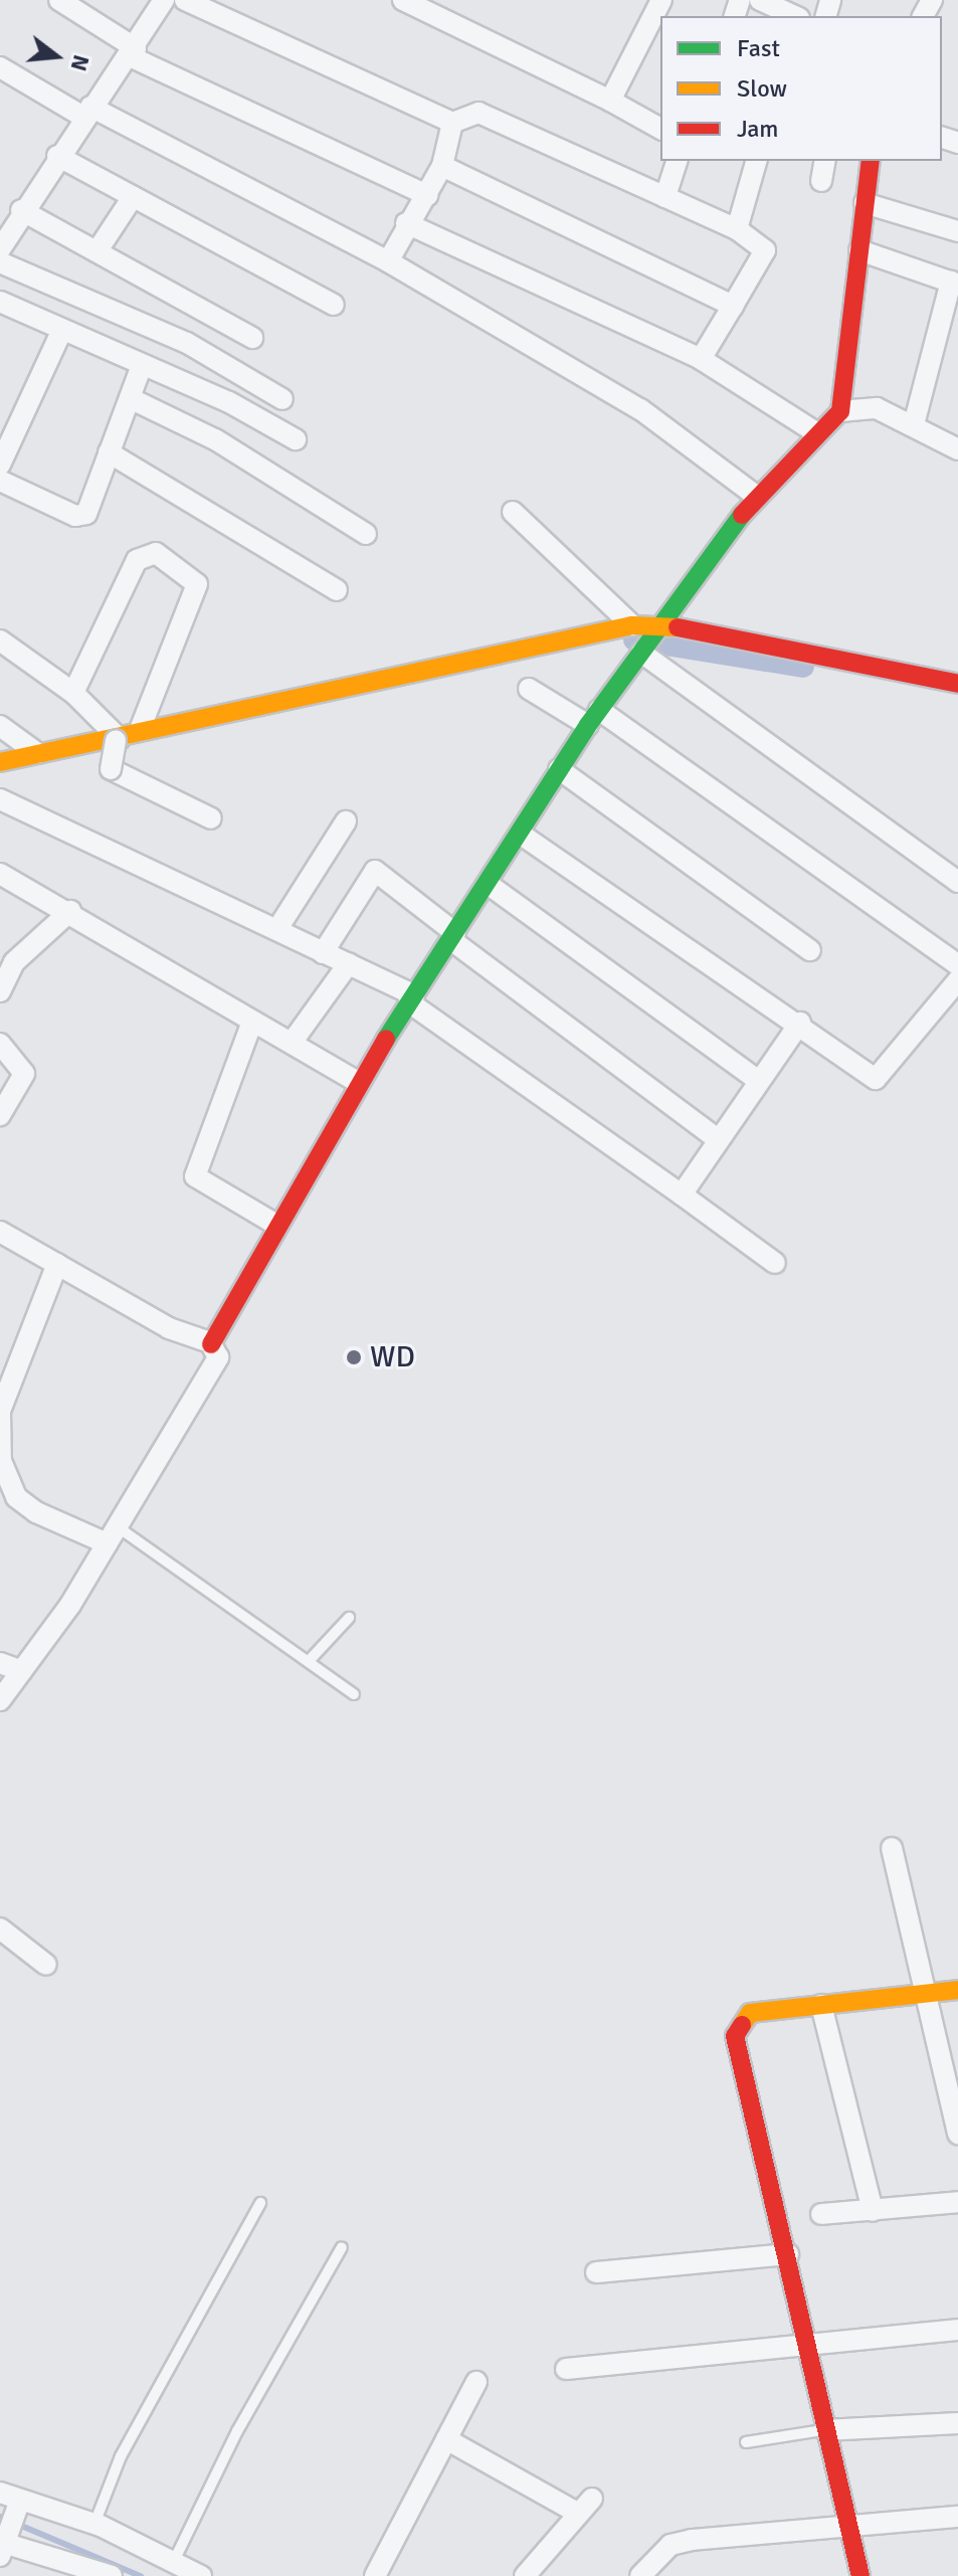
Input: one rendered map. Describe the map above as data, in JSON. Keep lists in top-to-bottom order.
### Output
{
  "places": ["WD"],
  "legend": ["Fast", "Slow", "Jam"],
  "north": "right"
}
